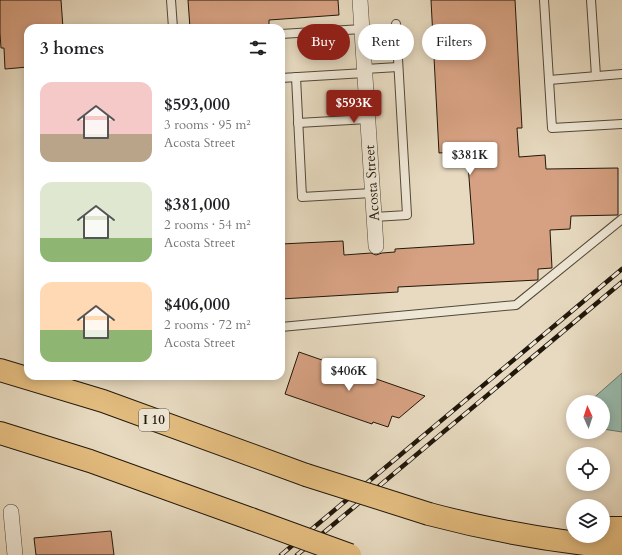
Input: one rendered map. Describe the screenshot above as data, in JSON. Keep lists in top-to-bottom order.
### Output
{
  "streets": {
    "highway": ["I 10"],
    "street": ["Acosta Street"]
  },
  "north": "top",
  "page": {
    "chip": ["Buy", "Rent", "Filters"],
    "heading": "3 homes",
    "list": [
      {
        "name": "$593,000",
        "note": "3 rooms · 95 m² · Acosta Street"
      },
      {
        "name": "$381,000",
        "note": "2 rooms · 54 m² · Acosta Street"
      },
      {
        "name": "$406,000",
        "note": "2 rooms · 72 m² · Acosta Street"
      }
    ],
    "price": ["$593K", "$381K", "$406K"]
  }
}
